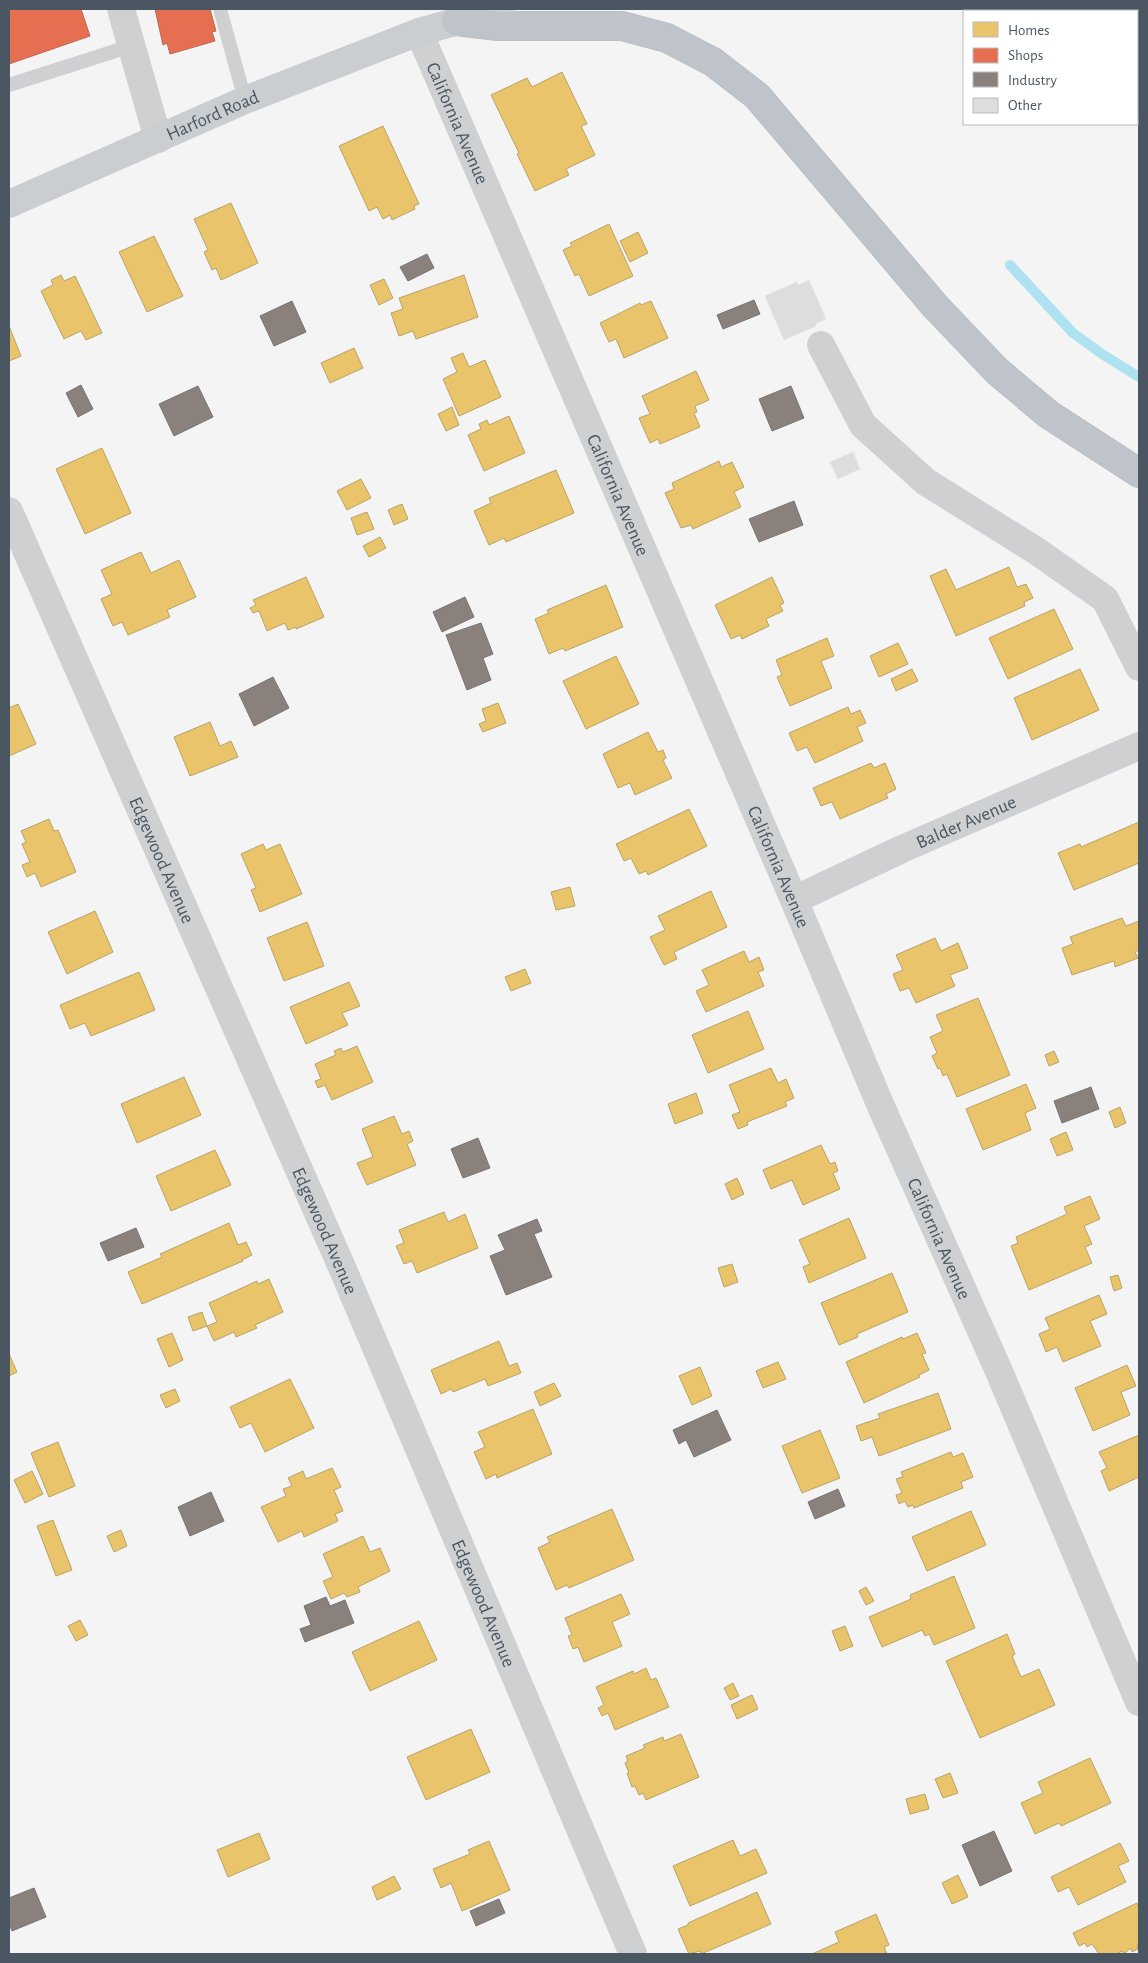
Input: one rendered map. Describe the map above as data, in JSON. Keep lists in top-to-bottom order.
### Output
{
  "streets": {
    "main road": ["Harford Road"],
    "street": ["California Avenue", "Balder Avenue", "Edgewood Avenue"]
  },
  "crossings": [
    ["Harford Road", "California Avenue"],
    ["California Avenue", "Balder Avenue"]
  ],
  "legend": [
    "Homes",
    "Shops",
    "Industry",
    "Other"
  ]
}
